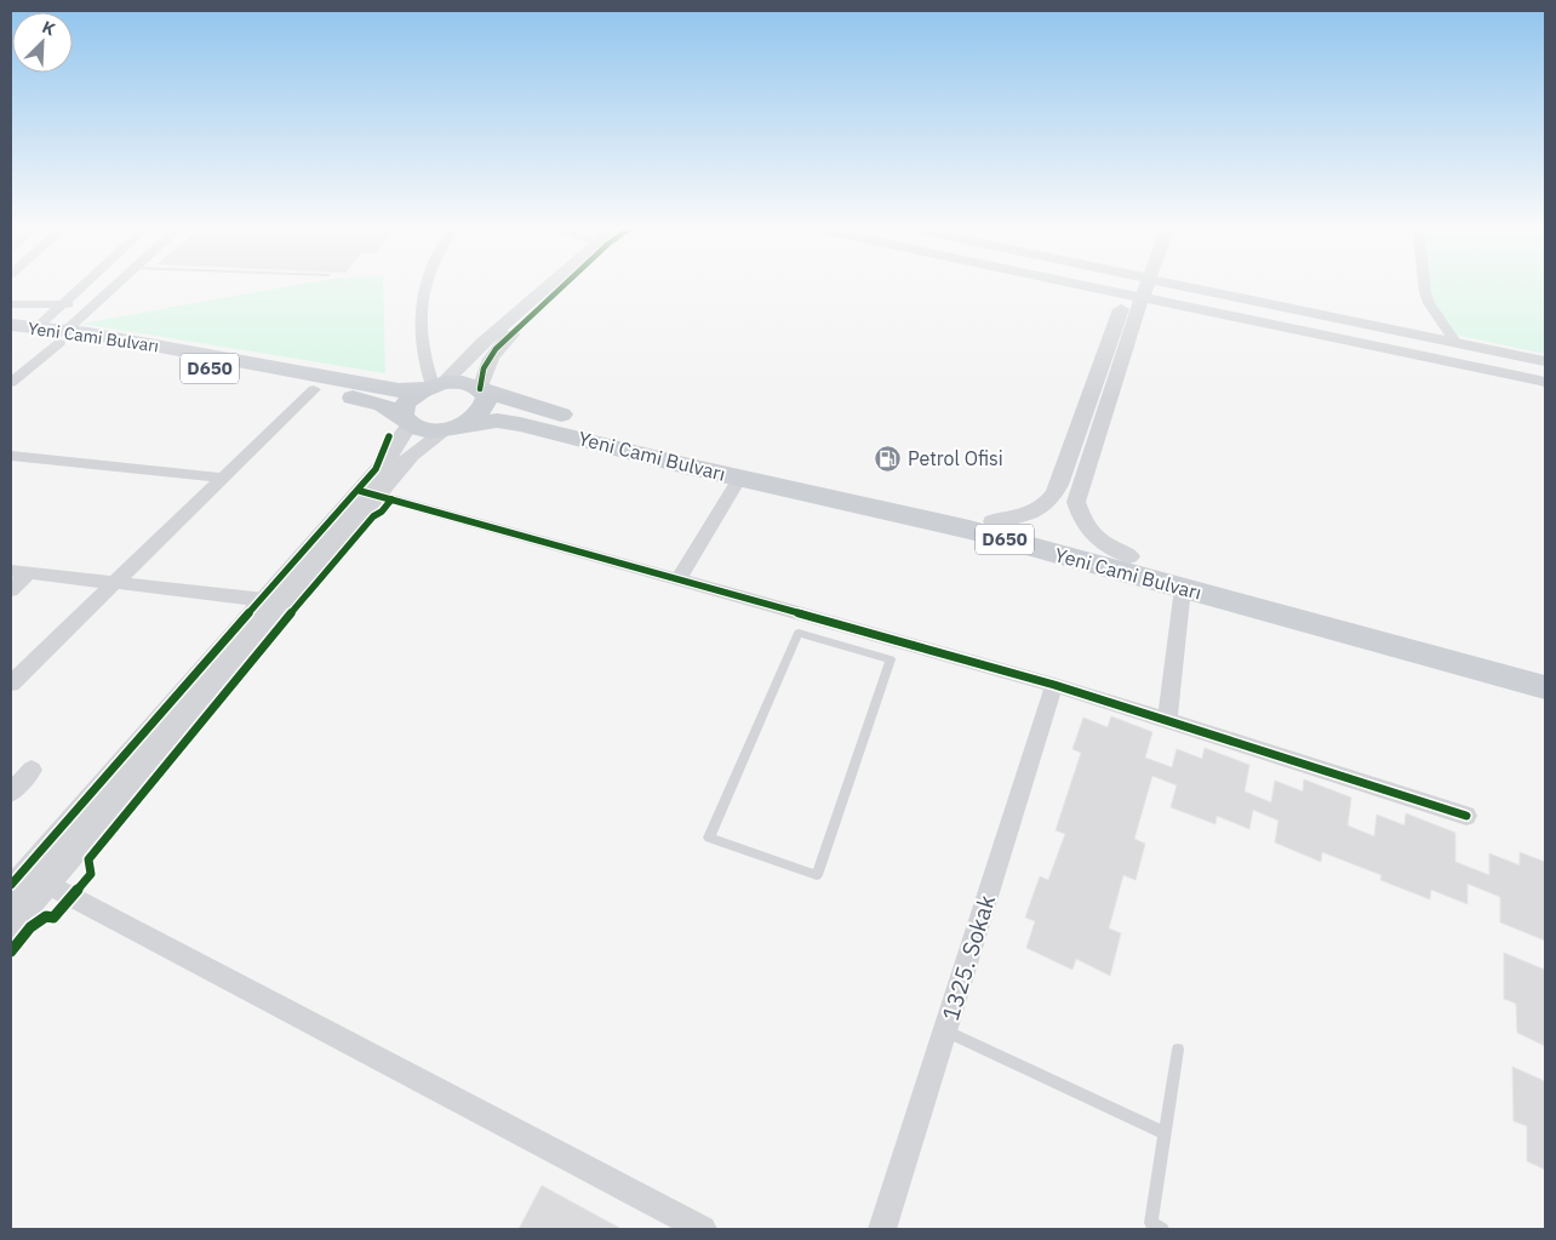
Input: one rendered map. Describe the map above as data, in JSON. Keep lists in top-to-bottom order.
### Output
{
  "streets": {
    "main road": ["Yeni Cami Bulvarı", "D650"],
    "street": ["1325. Sokak"]
  },
  "places": {
    "fuel station": ["Petrol Ofisi"]
  },
  "north": "top right"
}
